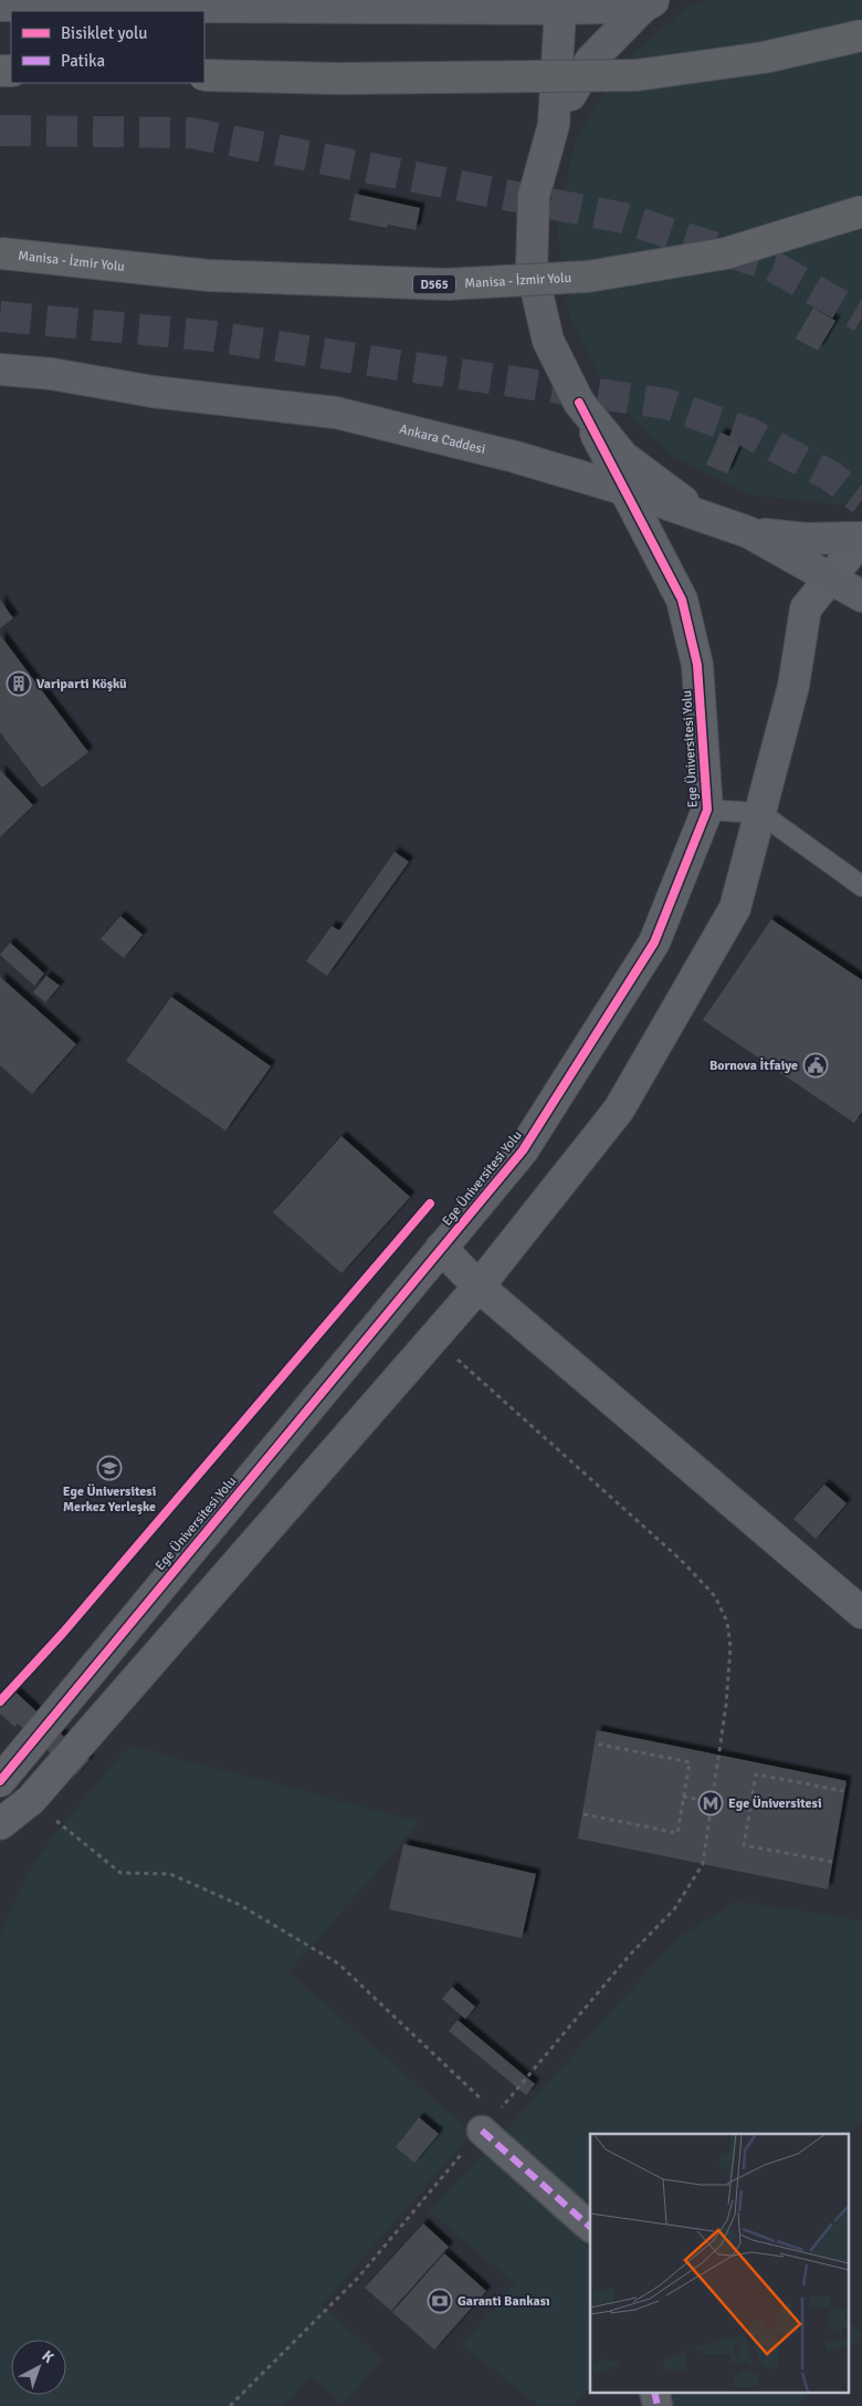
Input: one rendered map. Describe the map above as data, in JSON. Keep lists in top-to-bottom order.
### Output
{
  "streets": {
    "highway": ["Manisa - İzmir Yolu", "D565"],
    "main road": ["Ankara Caddesi"],
    "street": ["Ege Üniversitesi Yolu"]
  },
  "crossings": [
    ["Ankara Caddesi", "Ege Üniversitesi Yolu"]
  ],
  "places": {
    "building": ["Variparti Köşkü"],
    "public building": ["Bornova İtfaiye"],
    "school or university": ["Ege Üniversitesi Merkez Yerleşke"],
    "metro station": ["Ege Üniversitesi"],
    "bank": ["Garanti Bankası"]
  },
  "legend": ["Bisiklet yolu", "Patika"],
  "north": "top right"
}
